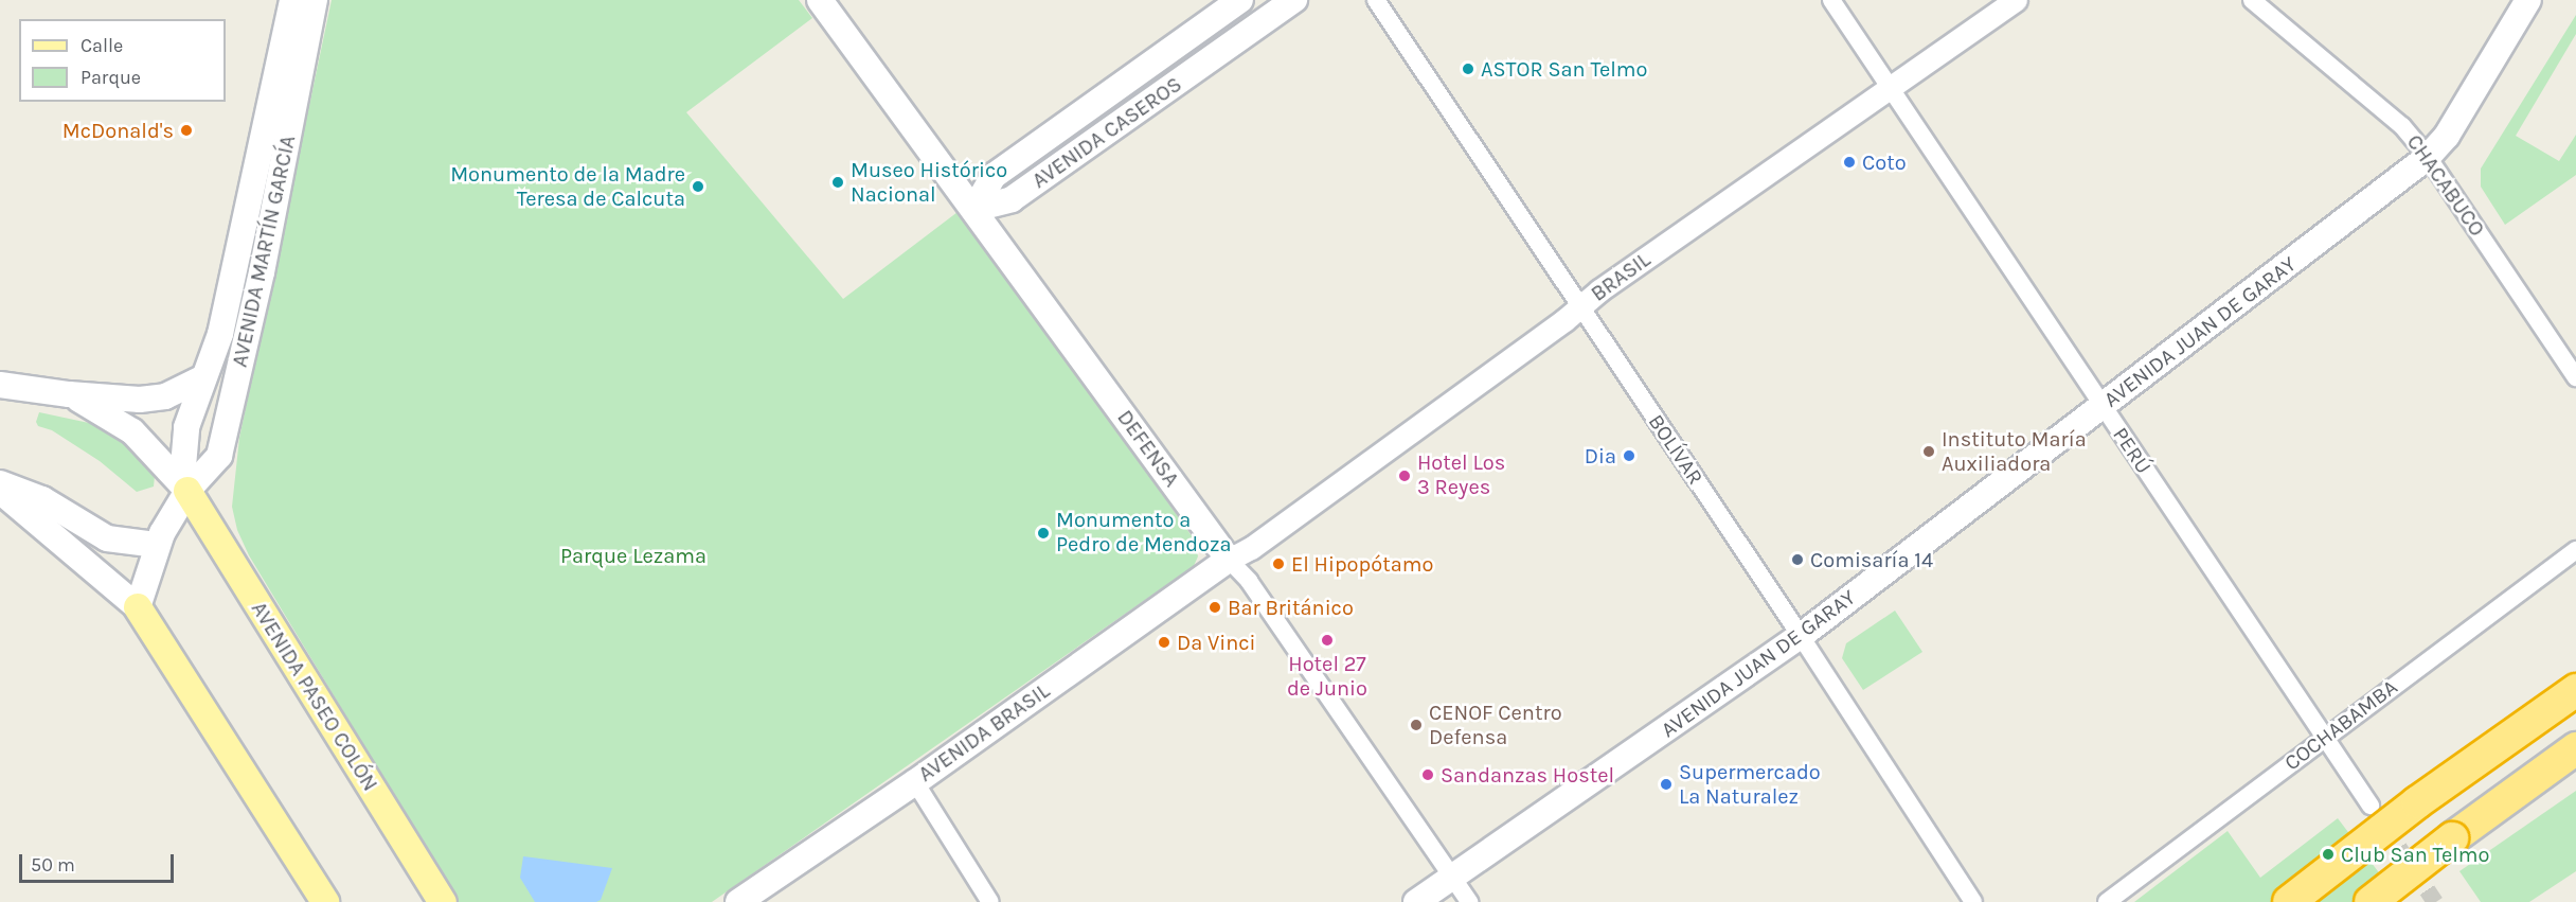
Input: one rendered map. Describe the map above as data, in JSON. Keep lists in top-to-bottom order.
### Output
{
  "streets": {
    "main road": [
      "AVENIDA CASEROS",
      "AVENIDA MARTÍN GARCÍA",
      "AVENIDA JUAN DE GARAY",
      "DEFENSA",
      "AVENIDA PASEO COLÓN",
      "AVENIDA BRASIL"
    ],
    "street": [
      "CHACABUCO",
      "BRASIL",
      "BOLÍVAR",
      "PERÚ",
      "COCHABAMBA"
    ]
  },
  "crossings": [
    ["AVENIDA CASEROS", "DEFENSA"],
    ["CHACABUCO", "AVENIDA JUAN DE GARAY"],
    ["AVENIDA MARTÍN GARCÍA", "AVENIDA PASEO COLÓN"],
    ["BRASIL", "DEFENSA"],
    ["BRASIL", "BOLÍVAR"],
    ["BRASIL", "PERÚ"],
    ["BRASIL", "AVENIDA BRASIL"],
    ["AVENIDA JUAN DE GARAY", "DEFENSA"],
    ["AVENIDA JUAN DE GARAY", "BOLÍVAR"],
    ["AVENIDA JUAN DE GARAY", "PERÚ"],
    ["DEFENSA", "AVENIDA BRASIL"],
    ["PERÚ", "COCHABAMBA"]
  ],
  "parks": ["Parque Lezama"],
  "places": [
    "ASTOR San Telmo",
    "McDonald's",
    "Coto",
    "Museo Histórico Nacional",
    "Monumento de la Madre Teresa de Calcuta",
    "Instituto María Auxiliadora",
    "Dia",
    "Hotel Los 3 Reyes",
    "Monumento a Pedro de Mendoza",
    "Comisaría 14",
    "El Hipopótamo",
    "Bar Británico",
    "Hotel 27 de Junio",
    "Da Vinci",
    "CENOF Centro Defensa",
    "Sandanzas Hostel",
    "Supermercado La Naturalez",
    "Club San Telmo"
  ],
  "legend": ["Calle", "Parque"],
  "scale_bar": "50 m"
}
